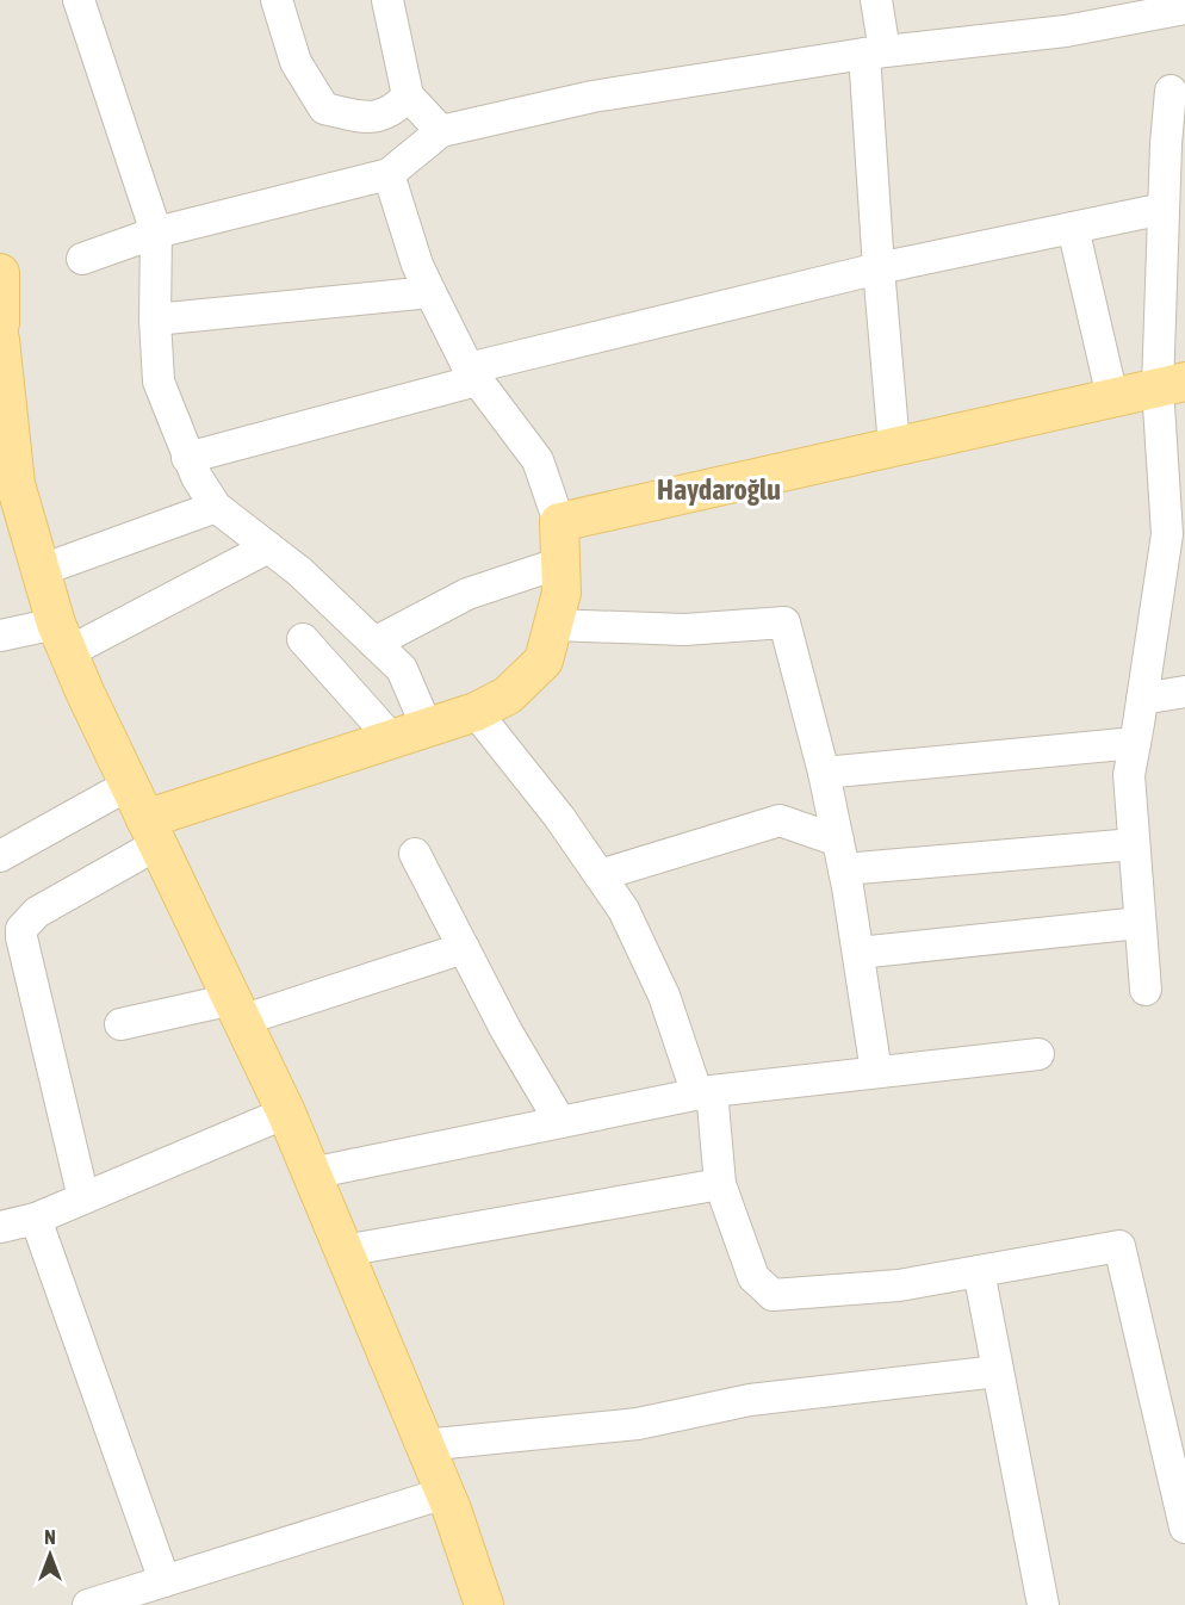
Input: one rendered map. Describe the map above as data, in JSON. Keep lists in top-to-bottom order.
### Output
{
  "districts": ["Haydaroğlu"],
  "north": "top"
}
